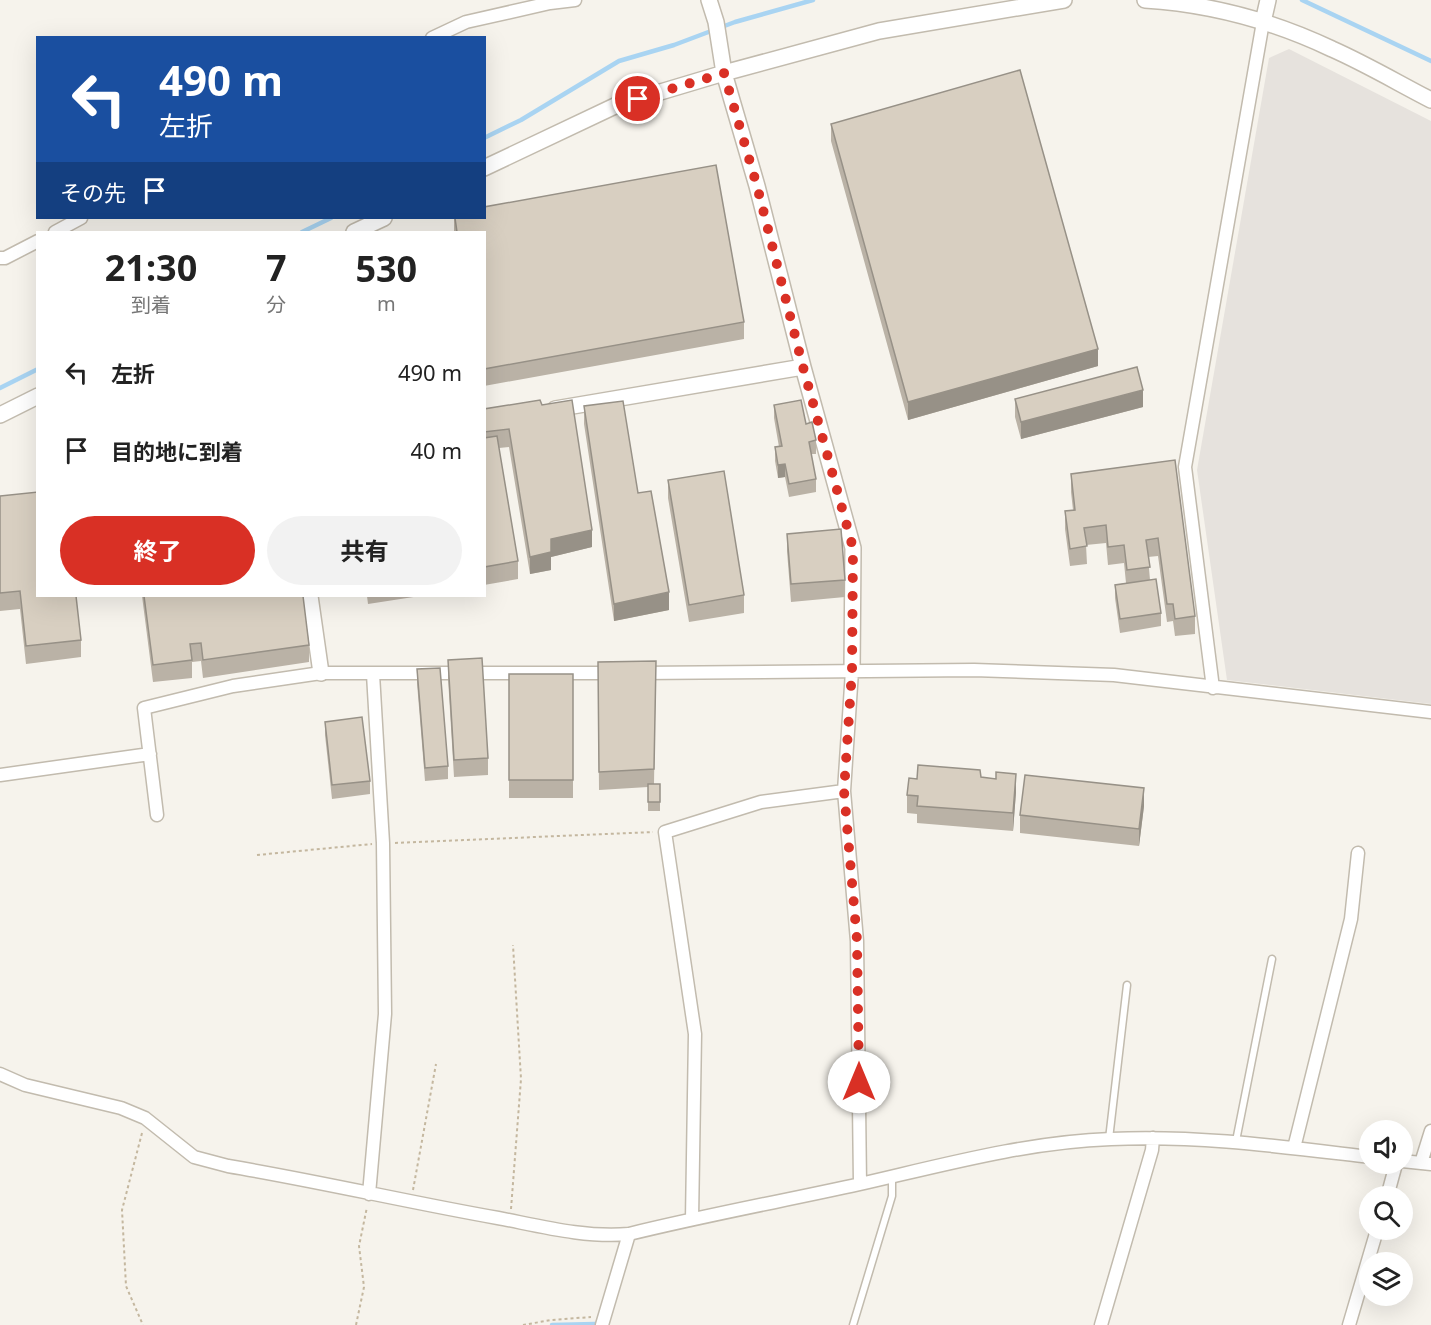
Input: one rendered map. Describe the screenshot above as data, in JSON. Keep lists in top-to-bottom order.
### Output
{
  "page": {
    "turn": ["490 m", "左折"],
    "then": "その先",
    "eta": [
      "21:30",
      "到着",
      "7",
      "分",
      "530",
      "m"
    ],
    "list": [
      {
        "name": "左折",
        "value": "490 m"
      },
      {
        "name": "目的地に到着",
        "value": "40 m"
      }
    ],
    "buttons": ["終了", "共有"]
  }
}
